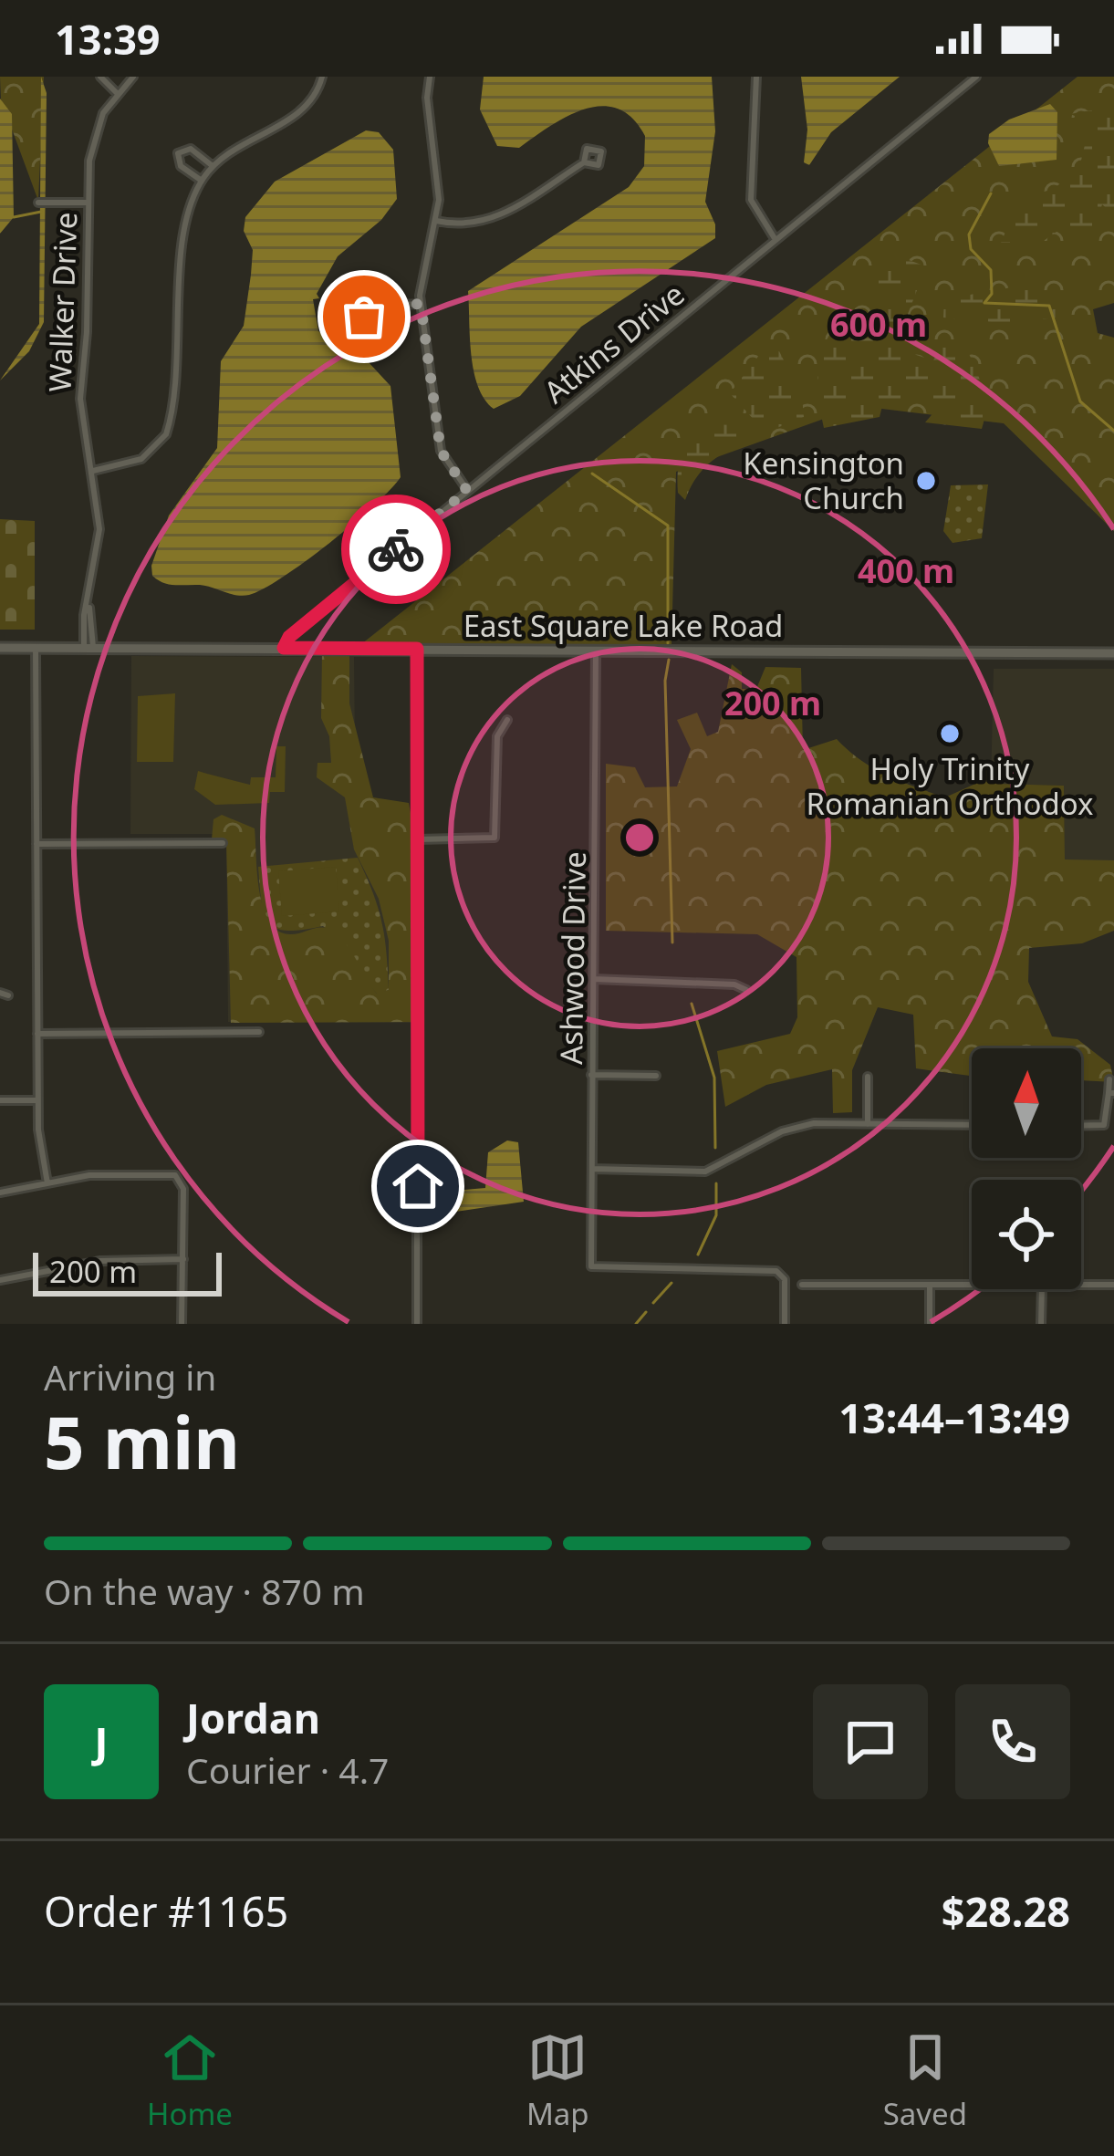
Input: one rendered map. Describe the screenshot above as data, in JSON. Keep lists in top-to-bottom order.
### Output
{
  "streets": {
    "main road": ["East Square Lake Road"],
    "street": ["Walker Drive", "Atkins Drive", "Ashwood Drive"]
  },
  "crossings": [
    ["Walker Drive", "East Square Lake Road"],
    ["Atkins Drive", "East Square Lake Road"],
    ["East Square Lake Road", "Ashwood Drive"]
  ],
  "places": ["Kensington Church", "Holy Trinity Romanian Orthodox"],
  "scale_bar": "200 m",
  "north": "top",
  "page": {
    "status": "13:39",
    "scale": "200 m",
    "heading": ["5 min", "Arriving in", "13:44–13:49"],
    "panel": [
      "Jordan",
      "Courier · 4.7",
      "Order #1165",
      "$28.28"
    ],
    "bar": "On the way · 870 m",
    "round": "J",
    "tabs": ["Home", "Map", "Saved"]
  },
  "rings": ["600 m", "400 m", "200 m"]
}
